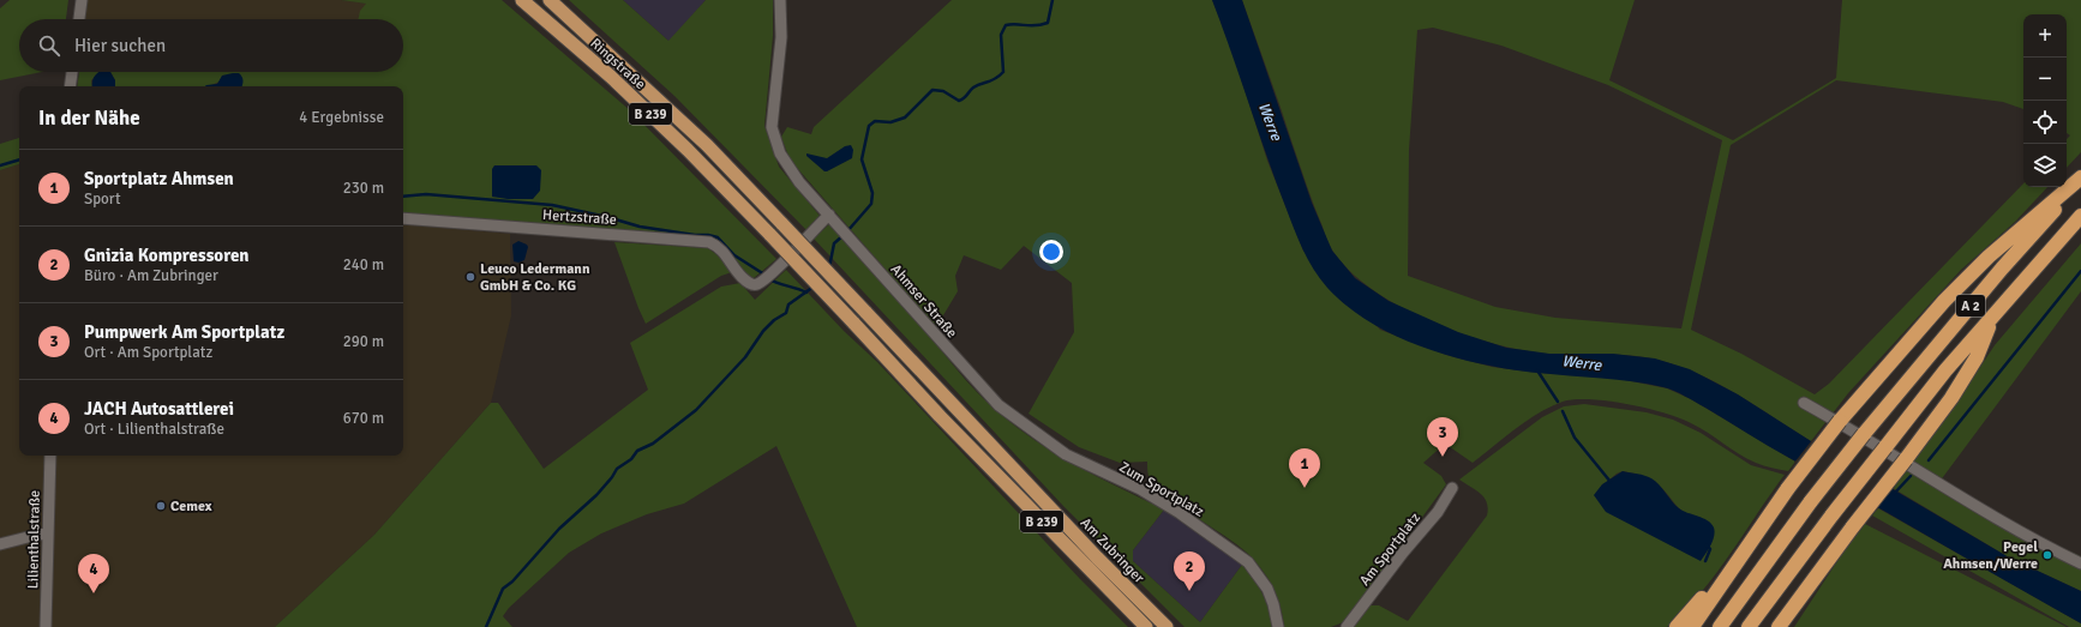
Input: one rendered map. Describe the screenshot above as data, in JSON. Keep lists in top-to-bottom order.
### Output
{
  "streets": {
    "highway": [
      "Ringstraße",
      "B 239",
      "A 2",
      "Am Zubringer"
    ],
    "street": [
      "Hertzstraße",
      "Ahmser Straße",
      "Zum Sportplatz",
      "Lilienthalstraße",
      "Am Sportplatz"
    ]
  },
  "crossings": [
    ["Ringstraße", "Am Zubringer"],
    ["Hertzstraße", "Ahmser Straße"],
    ["Ahmser Straße", "Zum Sportplatz"]
  ],
  "water": ["Werre"],
  "places": ["Leuco Ledermann GmbH & Co. KG", "Cemex", "Pegel Ahmsen/Werre"],
  "page": {
    "map_buttons": ["+", "−"],
    "search": "Hier suchen",
    "heading": ["In der Nähe", "4 Ergebnisse"],
    "list": [
      {
        "mark": "1",
        "name": "Sportplatz Ahmsen",
        "note": "Sport",
        "value": "230 m"
      },
      {
        "mark": "2",
        "name": "Gnizia Kompressoren",
        "note": "Büro · Am Zubringer",
        "value": "240 m"
      },
      {
        "mark": "3",
        "name": "Pumpwerk Am Sportplatz",
        "note": "Ort · Am Sportplatz",
        "value": "290 m"
      },
      {
        "mark": "4",
        "name": "JACH Autosattlerei",
        "note": "Ort · Lilienthalstraße",
        "value": "670 m"
      }
    ],
    "pins": [
      "3",
      "1",
      "2",
      "4"
    ]
  }
}
